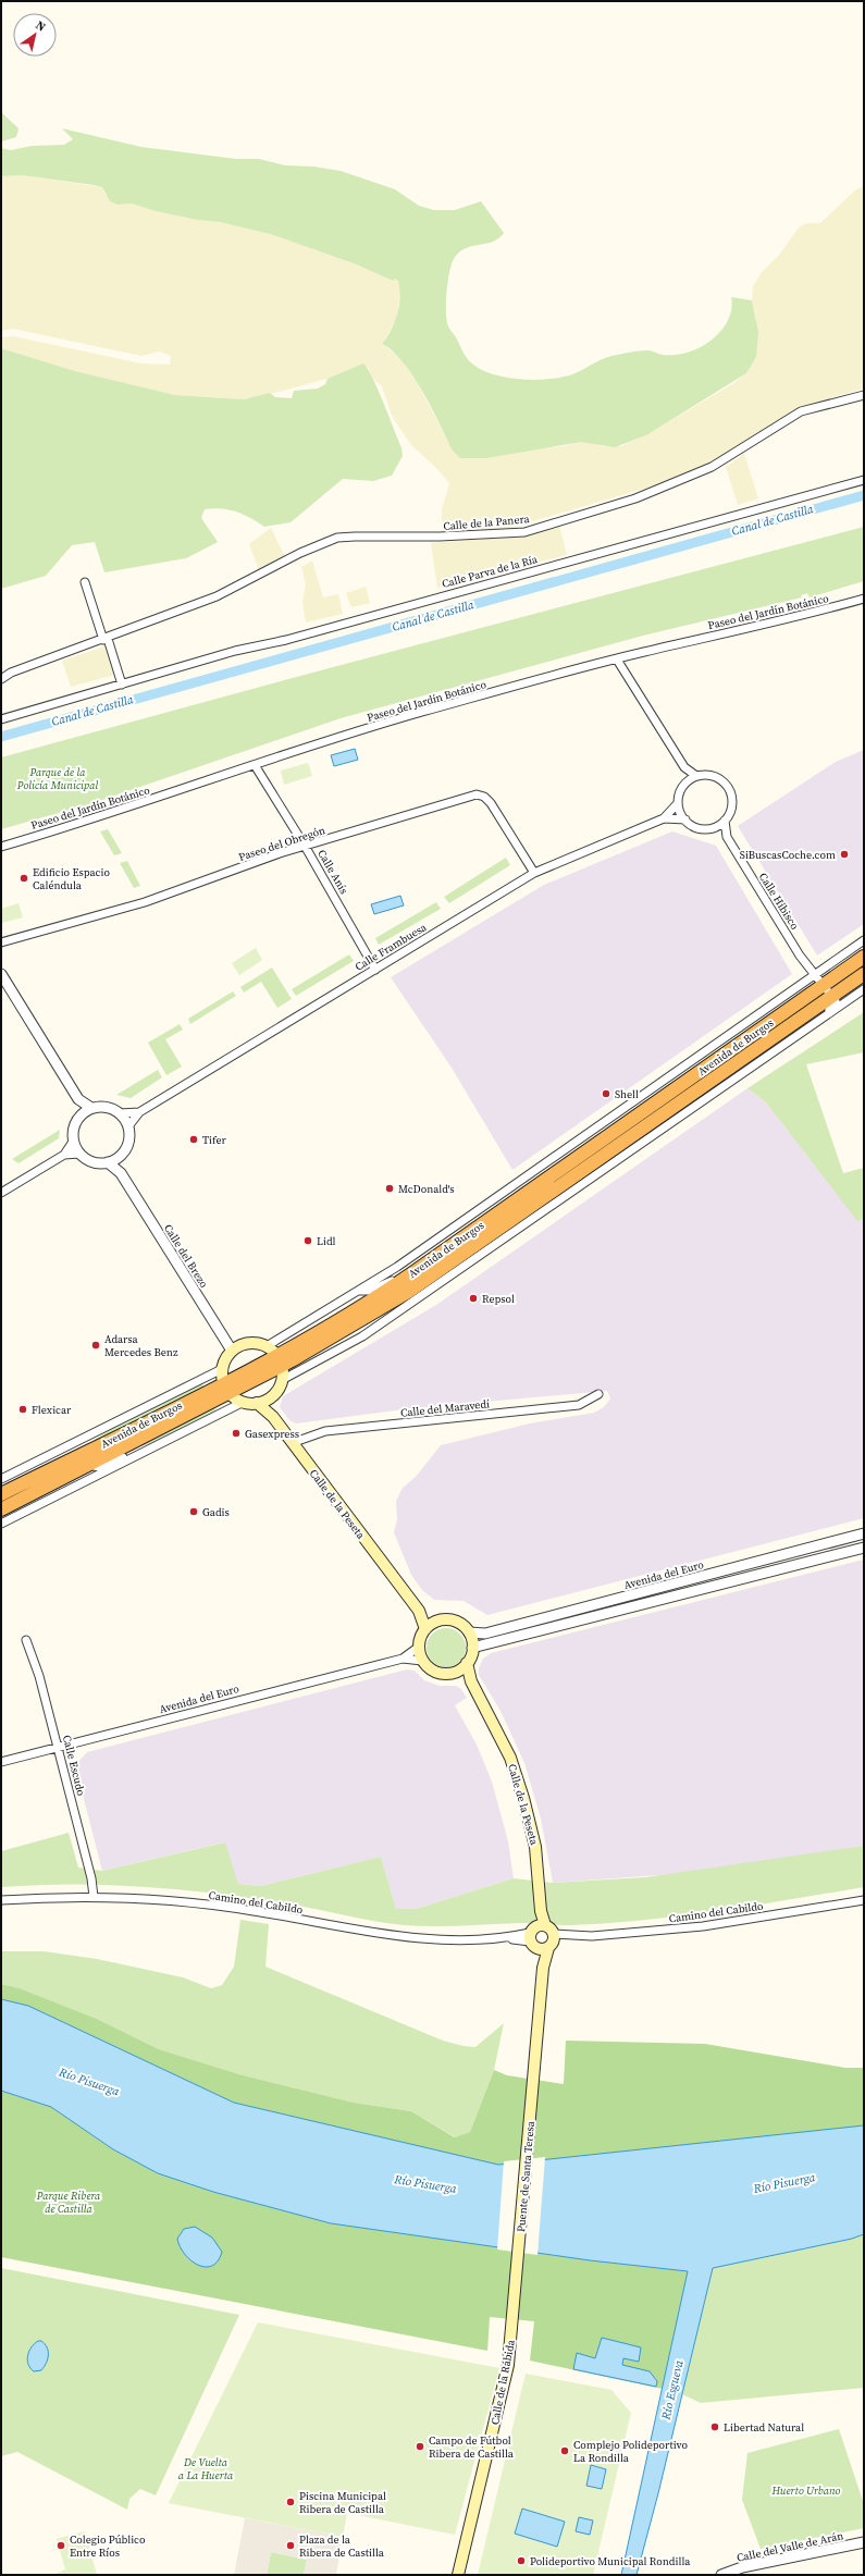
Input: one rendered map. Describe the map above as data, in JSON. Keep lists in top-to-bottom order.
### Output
{
  "streets": {
    "highway": ["Avenida de Burgos"],
    "main road": ["Calle de la Peseta", "Puente de Santa Teresa", "Calle de la Rábida"],
    "street": [
      "Calle de la Panera",
      "Calle Parva de la Ría",
      "Paseo del Jardín Botánico",
      "Paseo del Obregón",
      "Calle Anís",
      "Calle Hibisco",
      "Calle Frambuesa",
      "Calle del Brezo",
      "Calle del Maravedí",
      "Avenida del Euro",
      "Calle Escudo",
      "Camino del Cabildo",
      "Calle del Valle de Arán"
    ]
  },
  "crossings": [
    ["Paseo del Jardín Botánico", "Calle Anís"],
    ["Paseo del Obregón", "Calle Anís"],
    ["Paseo del Obregón", "Calle Frambuesa"],
    ["Calle Anís", "Calle Frambuesa"],
    ["Calle Hibisco", "Calle Frambuesa"],
    ["Calle Hibisco", "Avenida de Burgos"],
    ["Calle Frambuesa", "Calle del Brezo"],
    ["Calle del Maravedí", "Calle de la Peseta"],
    ["Calle de la Peseta", "Avenida del Euro"],
    ["Calle de la Peseta", "Camino del Cabildo"],
    ["Avenida del Euro", "Calle Escudo"],
    ["Calle Escudo", "Camino del Cabildo"],
    ["Camino del Cabildo", "Puente de Santa Teresa"],
    ["Puente de Santa Teresa", "Calle de la Rábida"]
  ],
  "water": ["Canal de Castilla", "Río Pisuerga", "Río Esgueva"],
  "parks": [
    "Parque de la Policía Municipal",
    "Parque Ribera de Castilla",
    "De Vuelta a La Huerta",
    "Huerto Urbano"
  ],
  "places": [
    "SiBuscasCoche.com",
    "Edificio Espacio Caléndula",
    "Shell",
    "Tifer",
    "McDonald's",
    "Lidl",
    "Repsol",
    "Adarsa Mercedes Benz",
    "Flexicar",
    "Gasexpress",
    "Gadis",
    "Libertad Natural",
    "Campo de Fútbol Ribera de Castilla",
    "Complejo Polideportivo La Rondilla",
    "Piscina Municipal Ribera de Castilla",
    "Colegio Público Entre Ríos",
    "Plaza de la Ribera de Castilla",
    "Polideportivo Municipal Rondilla"
  ],
  "north": "top right"
}
